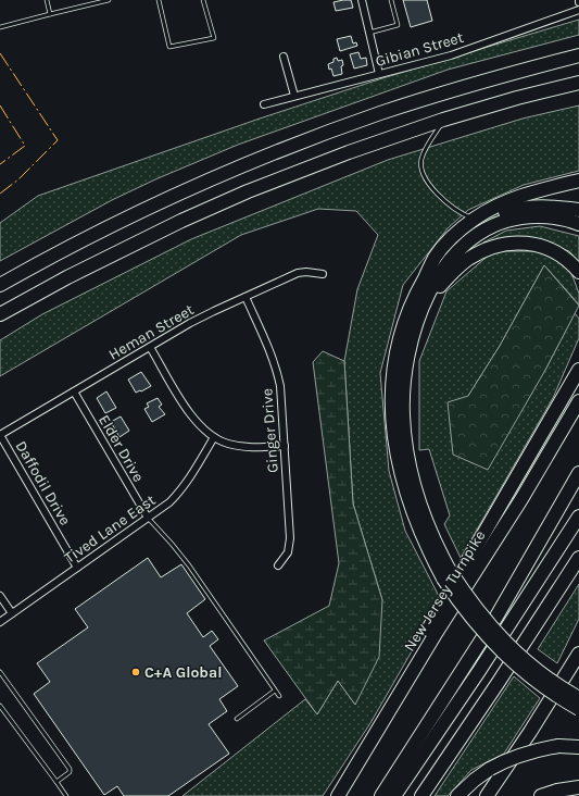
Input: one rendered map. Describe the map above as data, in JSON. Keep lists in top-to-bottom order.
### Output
{
  "streets": {
    "highway": ["New Jersey Turnpike"],
    "street": [
      "Gibian Street",
      "Heman Street",
      "Ginger Drive",
      "Elder Drive",
      "Daffodil Drive",
      "Tived Lane East"
    ]
  },
  "crossings": [
    ["Heman Street", "Ginger Drive"],
    ["Heman Street", "Elder Drive"],
    ["Heman Street", "Daffodil Drive"],
    ["Elder Drive", "Tived Lane East"],
    ["Daffodil Drive", "Tived Lane East"]
  ],
  "places": ["C+A Global"]
}
